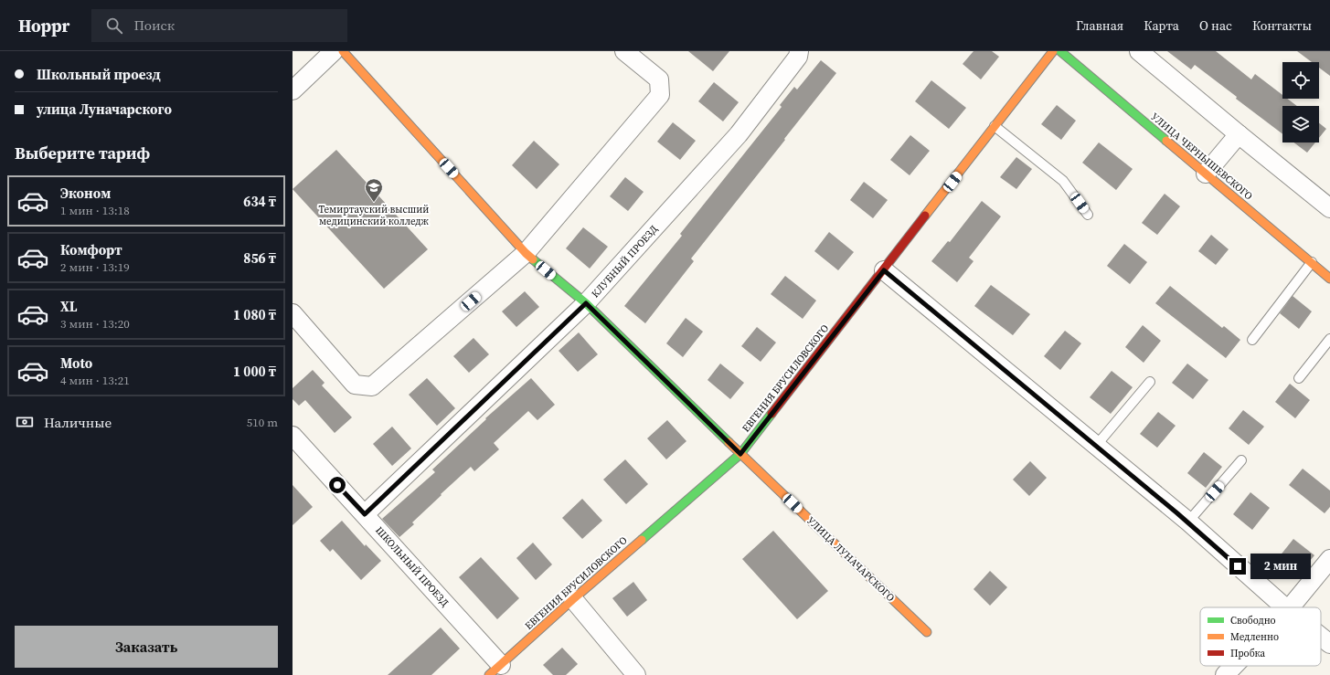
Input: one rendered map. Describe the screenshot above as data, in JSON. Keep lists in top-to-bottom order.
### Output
{
  "streets": {
    "street": [
      "УЛИЦА ЧЕРНЫШЕВСКОГО",
      "КЛУБНЫЙ ПРОЕЗД",
      "ЕВГЕНИЯ БРУСИЛОВСКОГО",
      "УЛИЦА ЛУНАЧАРСКОГО",
      "ШКОЛЬНЫЙ ПРОЕЗД"
    ]
  },
  "crossings": [
    ["КЛУБНЫЙ ПРОЕЗД", "УЛИЦА ЛУНАЧАРСКОГО"],
    ["КЛУБНЫЙ ПРОЕЗД", "ШКОЛЬНЫЙ ПРОЕЗД"],
    ["ЕВГЕНИЯ БРУСИЛОВСКОГО", "УЛИЦА ЛУНАЧАРСКОГО"],
    ["ЕВГЕНИЯ БРУСИЛОВСКОГО", "ШКОЛЬНЫЙ ПРОЕЗД"]
  ],
  "places": {
    "school or university": ["Темиртауский высший медицинский колледж"]
  },
  "legend": ["Свободно", "Медленно", "Пробка"],
  "page": {
    "header": "Hoppr",
    "search": "Поиск",
    "nav": [
      "Главная",
      "Карта",
      "О нас",
      "Контакты"
    ],
    "banner": ["Школьный проезд", "улица Луначарского"],
    "heading": "Выберите тариф",
    "list": [
      {
        "name": "Эконом",
        "note": "1 мин · 13:18",
        "value": "634 ₸"
      },
      {
        "name": "Комфорт",
        "note": "2 мин · 13:19",
        "value": "856 ₸"
      },
      {
        "name": "XL",
        "note": "3 мин · 13:20",
        "value": "1 080 ₸"
      },
      {
        "name": "Moto",
        "note": "4 мин · 13:21",
        "value": "1 000 ₸"
      }
    ],
    "pay": ["Наличные", "510 m"],
    "bubble": "2 мин",
    "buttons": "Заказать"
  }
}
